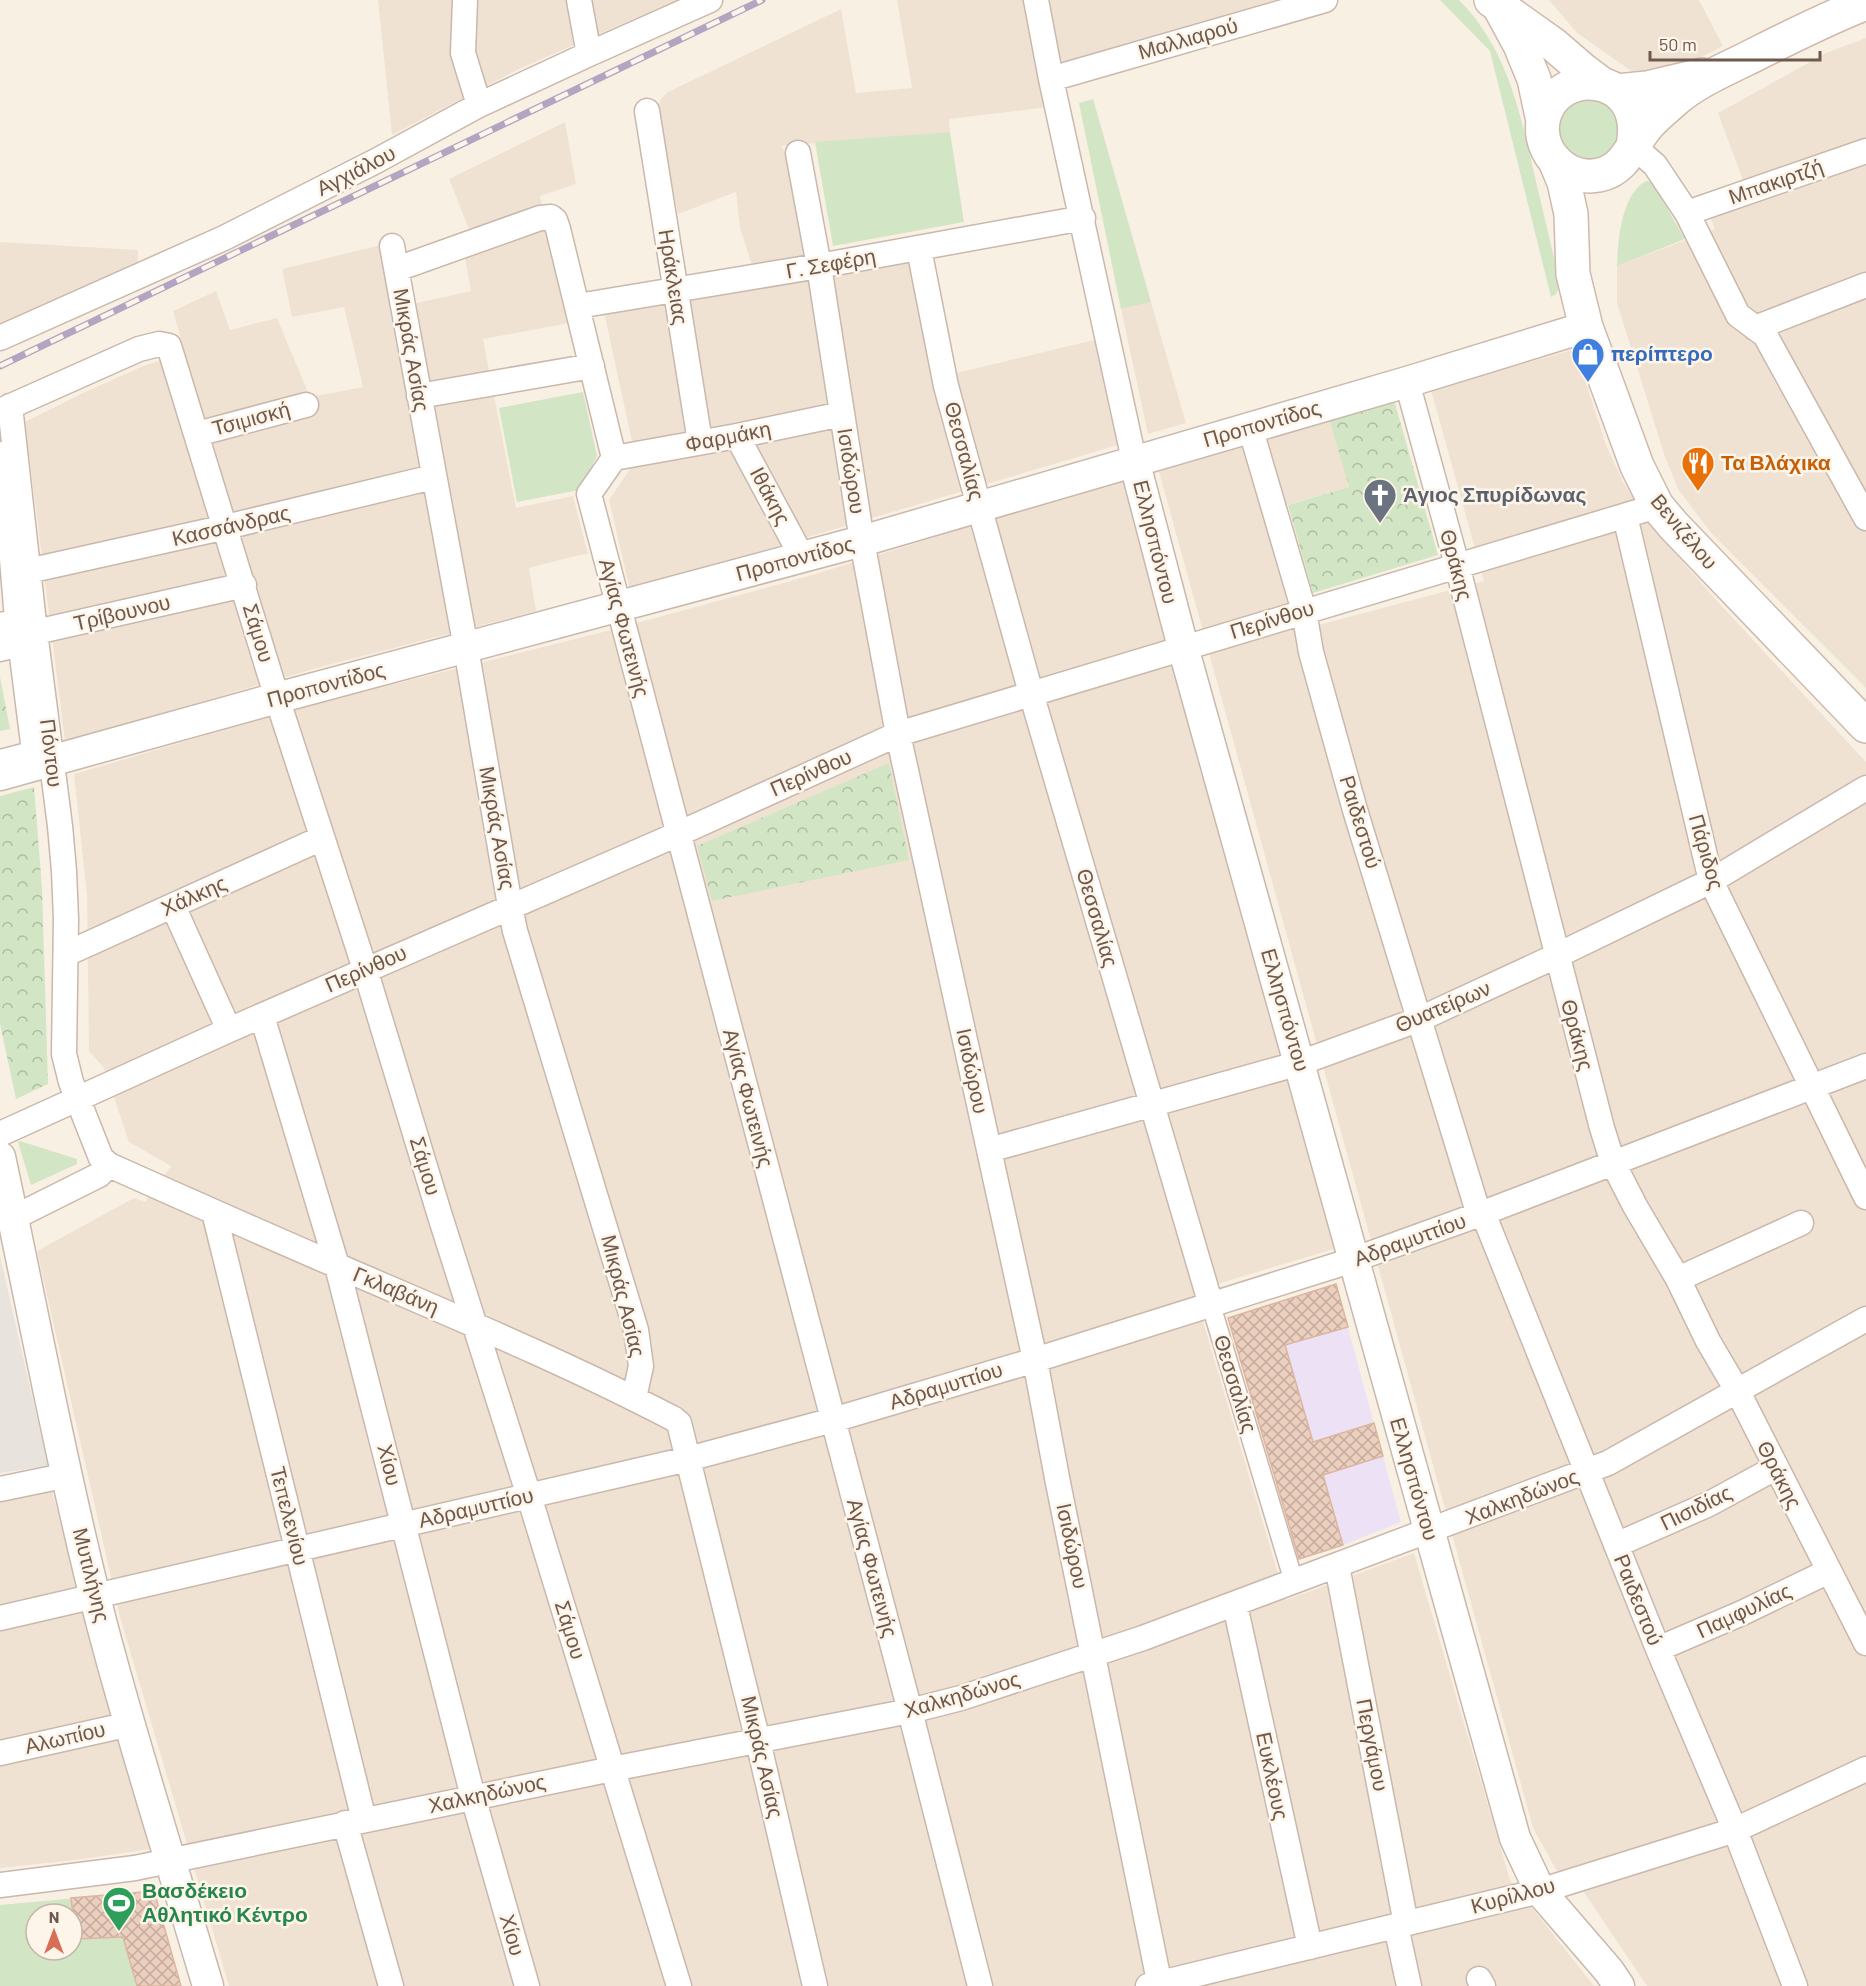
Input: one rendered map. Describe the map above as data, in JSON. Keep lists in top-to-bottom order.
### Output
{
  "streets": {
    "main road": ["Βενιζέλου"],
    "street": [
      "Μαλλιαρού",
      "Αγχιάλου",
      "Μπακιρτζή",
      "Γ. Σεφέρη",
      "Ηράκλειας",
      "Μικράς Ασίας",
      "Τσιμισκή",
      "Προποντίδος",
      "Φαρμάκη",
      "Θεσσαλίας",
      "Ισιδώρου",
      "Ιθάκης",
      "Κασσάνδρας",
      "Ελλησπόντου",
      "Θράκης",
      "Τρίβουνου",
      "Περίνθου",
      "Αγίας Φωτεινής",
      "Σάμου",
      "Πόντου",
      "Ραιδεστού",
      "Πάριδος",
      "Χάλκης",
      "Θυατείρων",
      "Αδραμυττίου",
      "Γκλαβάνη",
      "Χίου",
      "Χαλκηδώνος",
      "Πισιδίας",
      "Τεπελενίου",
      "Μυτιλήνης",
      "Παμφυλίας",
      "Αλωπίου",
      "Περγάμου",
      "Ευκλέους",
      "Κυρίλλου"
    ]
  },
  "crossings": [
    ["Μαλλιαρού", "Ελλησπόντου"],
    ["Γ. Σεφέρη", "Ηράκλειας"],
    ["Γ. Σεφέρη", "Μικράς Ασίας"],
    ["Γ. Σεφέρη", "Θεσσαλίας"],
    ["Γ. Σεφέρη", "Ισιδώρου"],
    ["Γ. Σεφέρη", "Ελλησπόντου"],
    ["Ηράκλειας", "Φαρμάκη"],
    ["Μικράς Ασίας", "Προποντίδος"],
    ["Μικράς Ασίας", "Κασσάνδρας"],
    ["Μικράς Ασίας", "Περίνθου"],
    ["Μικράς Ασίας", "Αδραμυττίου"],
    ["Μικράς Ασίας", "Γκλαβάνη"],
    ["Μικράς Ασίας", "Χαλκηδώνος"],
    ["Τσιμισκή", "Σάμου"],
    ["Προποντίδος", "Θεσσαλίας"],
    ["Προποντίδος", "Ισιδώρου"],
    ["Προποντίδος", "Ιθάκης"],
    ["Προποντίδος", "Βενιζέλου"],
    ["Προποντίδος", "Ελλησπόντου"],
    ["Προποντίδος", "Θράκης"],
    ["Προποντίδος", "Αγίας Φωτεινής"],
    ["Προποντίδος", "Σάμου"],
    ["Προποντίδος", "Πόντου"],
    ["Προποντίδος", "Ραιδεστού"],
    ["Φαρμάκη", "Ισιδώρου"],
    ["Φαρμάκη", "Ιθάκης"],
    ["Φαρμάκη", "Αγίας Φωτεινής"],
    ["Θεσσαλίας", "Περίνθου"],
    ["Θεσσαλίας", "Θυατείρων"],
    ["Θεσσαλίας", "Αδραμυττίου"],
    ["Θεσσαλίας", "Χαλκηδώνος"],
    ["Ισιδώρου", "Περίνθου"],
    ["Ισιδώρου", "Θυατείρων"],
    ["Ισιδώρου", "Αδραμυττίου"],
    ["Ισιδώρου", "Χαλκηδώνος"],
    ["Ισιδώρου", "Κυρίλλου"],
    ["Κασσάνδρας", "Σάμου"],
    ["Κασσάνδρας", "Πόντου"],
    ["Βενιζέλου", "Περίνθου"],
    ["Ελλησπόντου", "Περίνθου"],
    ["Ελλησπόντου", "Θυατείρων"],
    ["Ελλησπόντου", "Αδραμυττίου"],
    ["Ελλησπόντου", "Χαλκηδώνος"],
    ["Ελλησπόντου", "Κυρίλλου"],
    ["Θράκης", "Περίνθου"],
    ["Θράκης", "Θυατείρων"],
    ["Θράκης", "Αδραμυττίου"],
    ["Θράκης", "Χαλκηδώνος"],
    ["Θράκης", "Πισιδίας"],
    ["Θράκης", "Παμφυλίας"],
    ["Τρίβουνου", "Σάμου"],
    ["Τρίβουνου", "Πόντου"],
    ["Περίνθου", "Αγίας Φωτεινής"],
    ["Περίνθου", "Σάμου"],
    ["Περίνθου", "Πόντου"],
    ["Περίνθου", "Ραιδεστού"],
    ["Περίνθου", "Πάριδος"],
    ["Περίνθου", "Χίου"],
    ["Αγίας Φωτεινής", "Αδραμυττίου"],
    ["Αγίας Φωτεινής", "Χαλκηδώνος"],
    ["Σάμου", "Πόντου"],
    ["Σάμου", "Χάλκης"],
    ["Σάμου", "Αδραμυττίου"],
    ["Σάμου", "Γκλαβάνη"],
    ["Σάμου", "Χαλκηδώνος"],
    ["Πόντου", "Χάλκης"],
    ["Ραιδεστού", "Θυατείρων"],
    ["Ραιδεστού", "Αδραμυττίου"],
    ["Ραιδεστού", "Χαλκηδώνος"],
    ["Ραιδεστού", "Πισιδίας"],
    ["Ραιδεστού", "Παμφυλίας"],
    ["Ραιδεστού", "Κυρίλλου"],
    ["Πάριδος", "Θυατείρων"],
    ["Πάριδος", "Αδραμυττίου"],
    ["Αδραμυττίου", "Χίου"],
    ["Αδραμυττίου", "Τεπελενίου"],
    ["Αδραμυττίου", "Μυτιλήνης"],
    ["Γκλαβάνη", "Χίου"],
    ["Γκλαβάνη", "Τεπελενίου"],
    ["Χίου", "Χαλκηδώνος"],
    ["Χαλκηδώνος", "Τεπελενίου"],
    ["Χαλκηδώνος", "Μυτιλήνης"],
    ["Χαλκηδώνος", "Περγάμου"],
    ["Χαλκηδώνος", "Ευκλέους"],
    ["Μυτιλήνης", "Αλωπίου"],
    ["Περγάμου", "Κυρίλλου"],
    ["Ευκλέους", "Κυρίλλου"]
  ],
  "places": {
    "shop": ["περίπτερο"],
    "restaurant": ["Τα Βλάχικα"],
    "church": ["Άγιος Σπυρίδωνας"],
    "sports": ["Βασδέκειο Αθλητικό Κέντρο"]
  },
  "scale_bar": "50 m",
  "north": "top"
}
